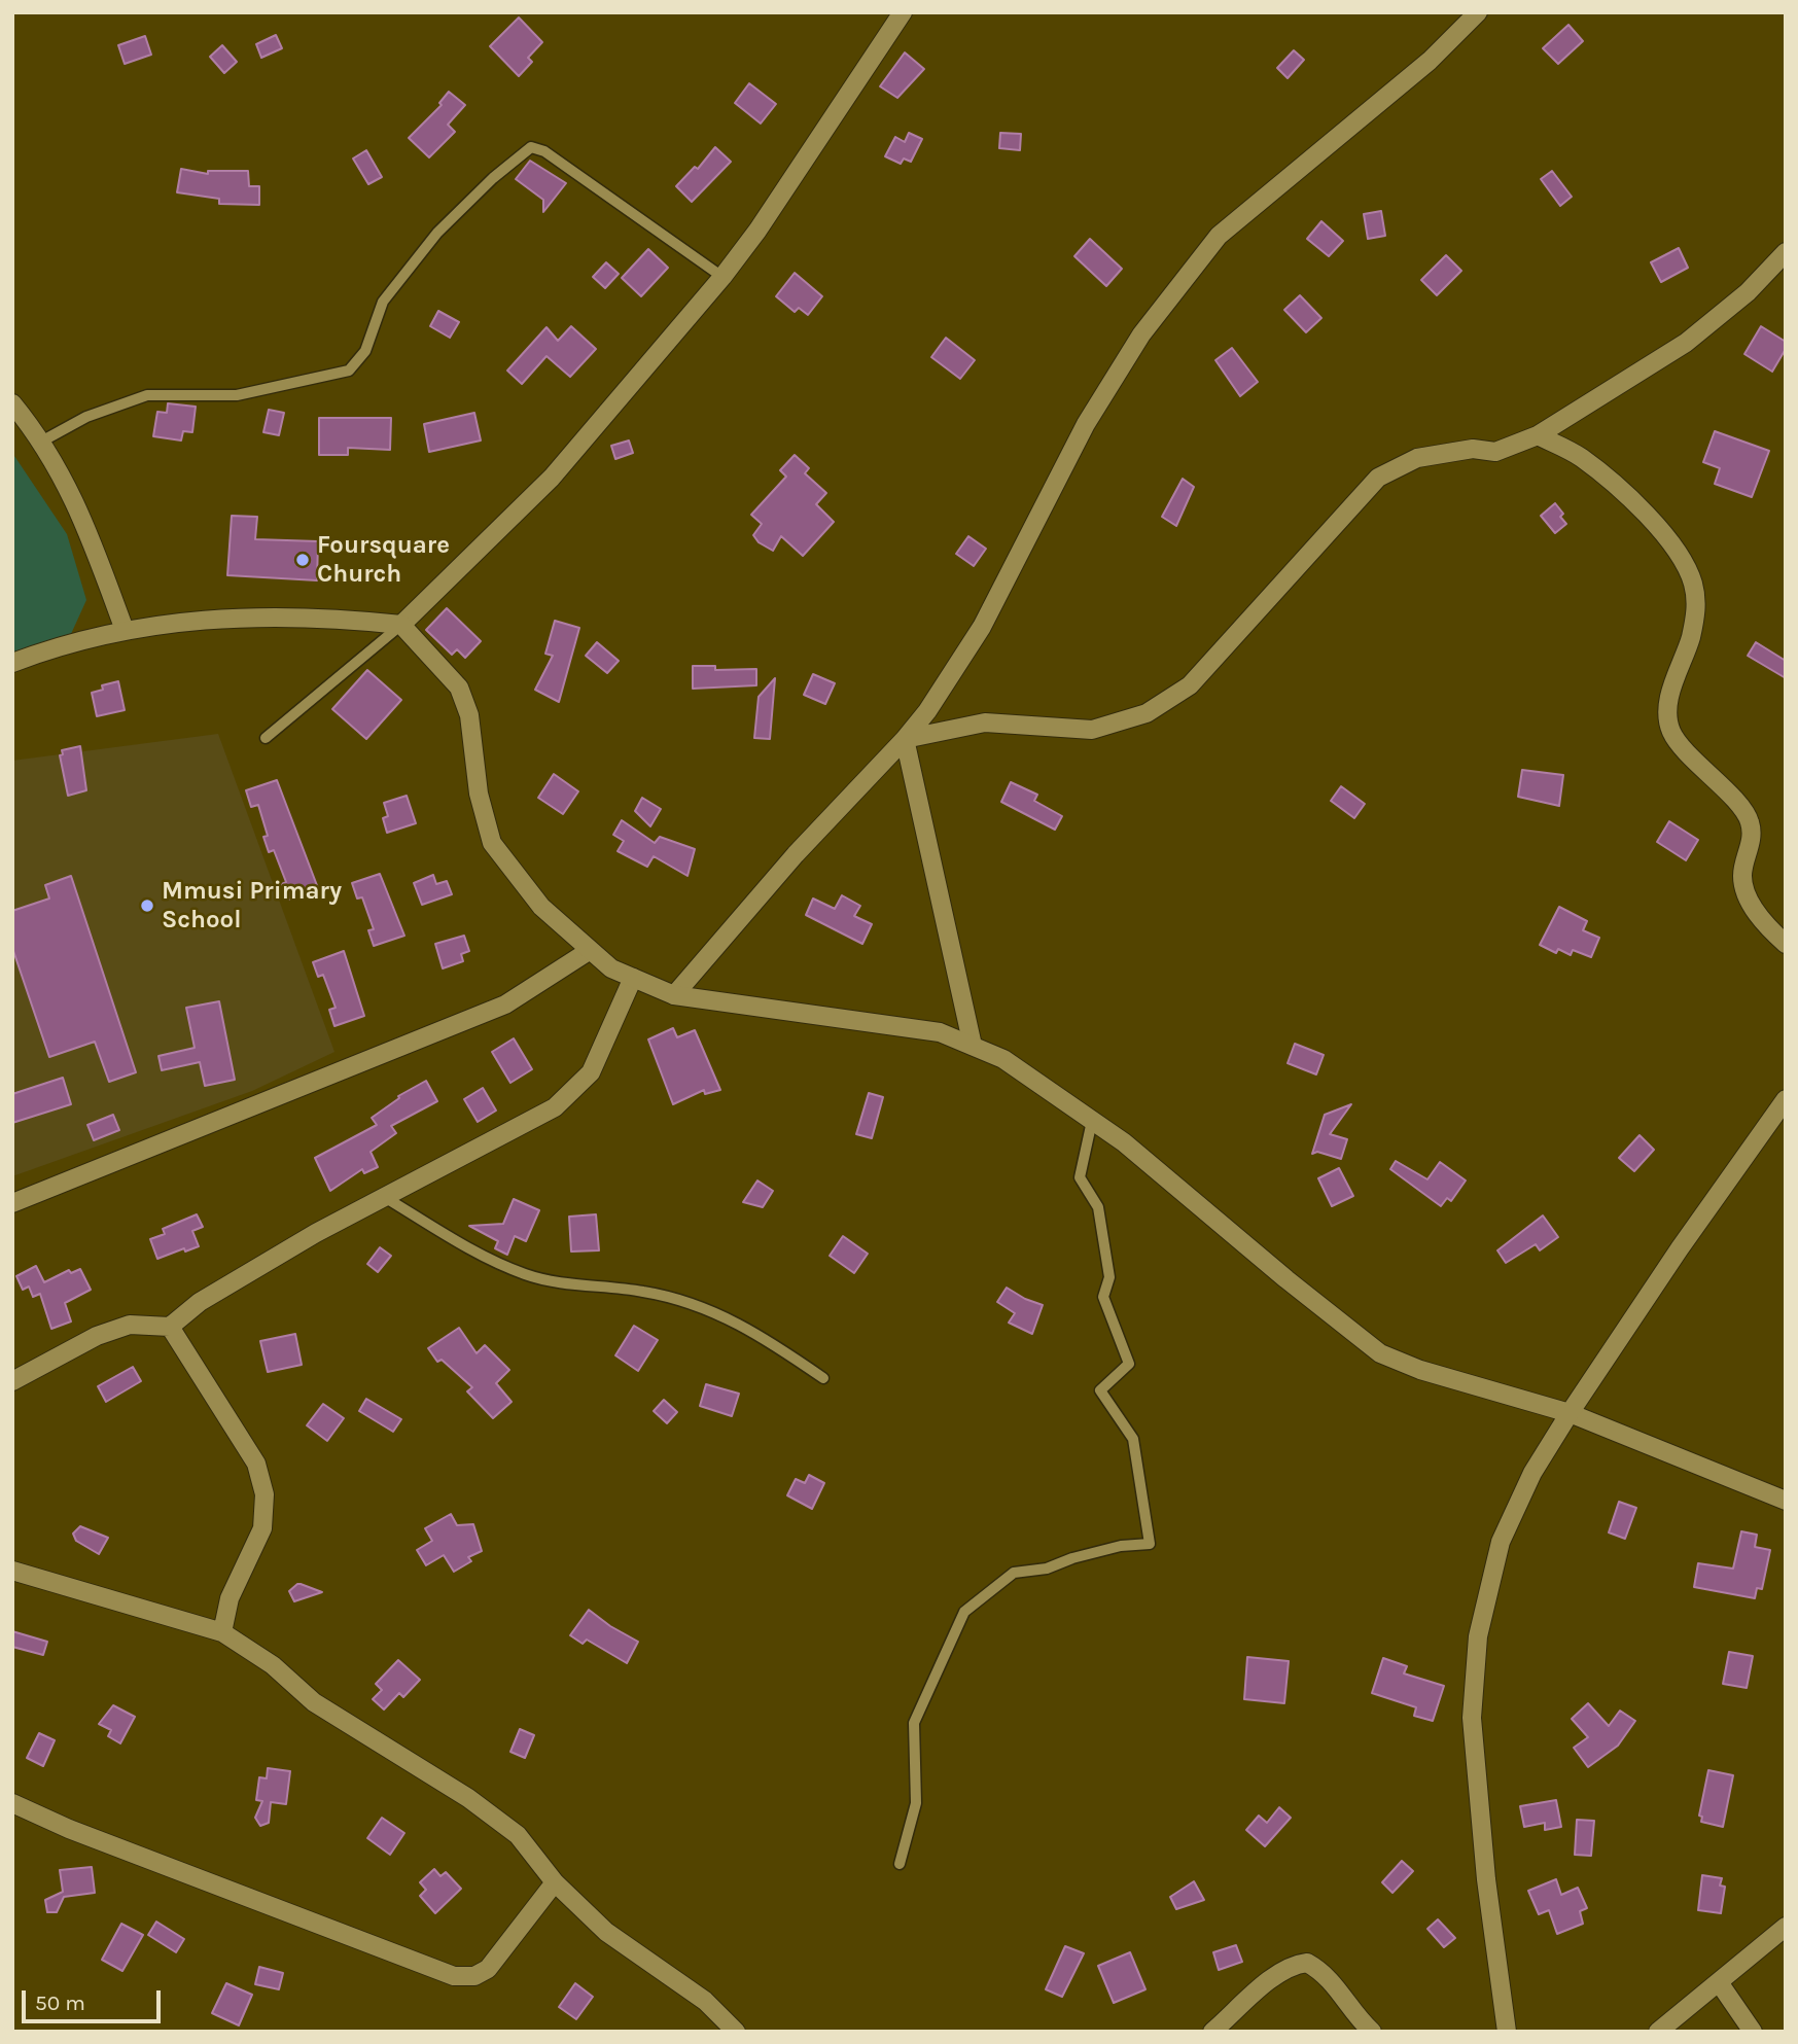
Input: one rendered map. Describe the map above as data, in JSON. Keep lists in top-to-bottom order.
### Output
{
  "places": ["Foursquare Church", "Mmusi Primary School"],
  "scale_bar": "50 m"
}
